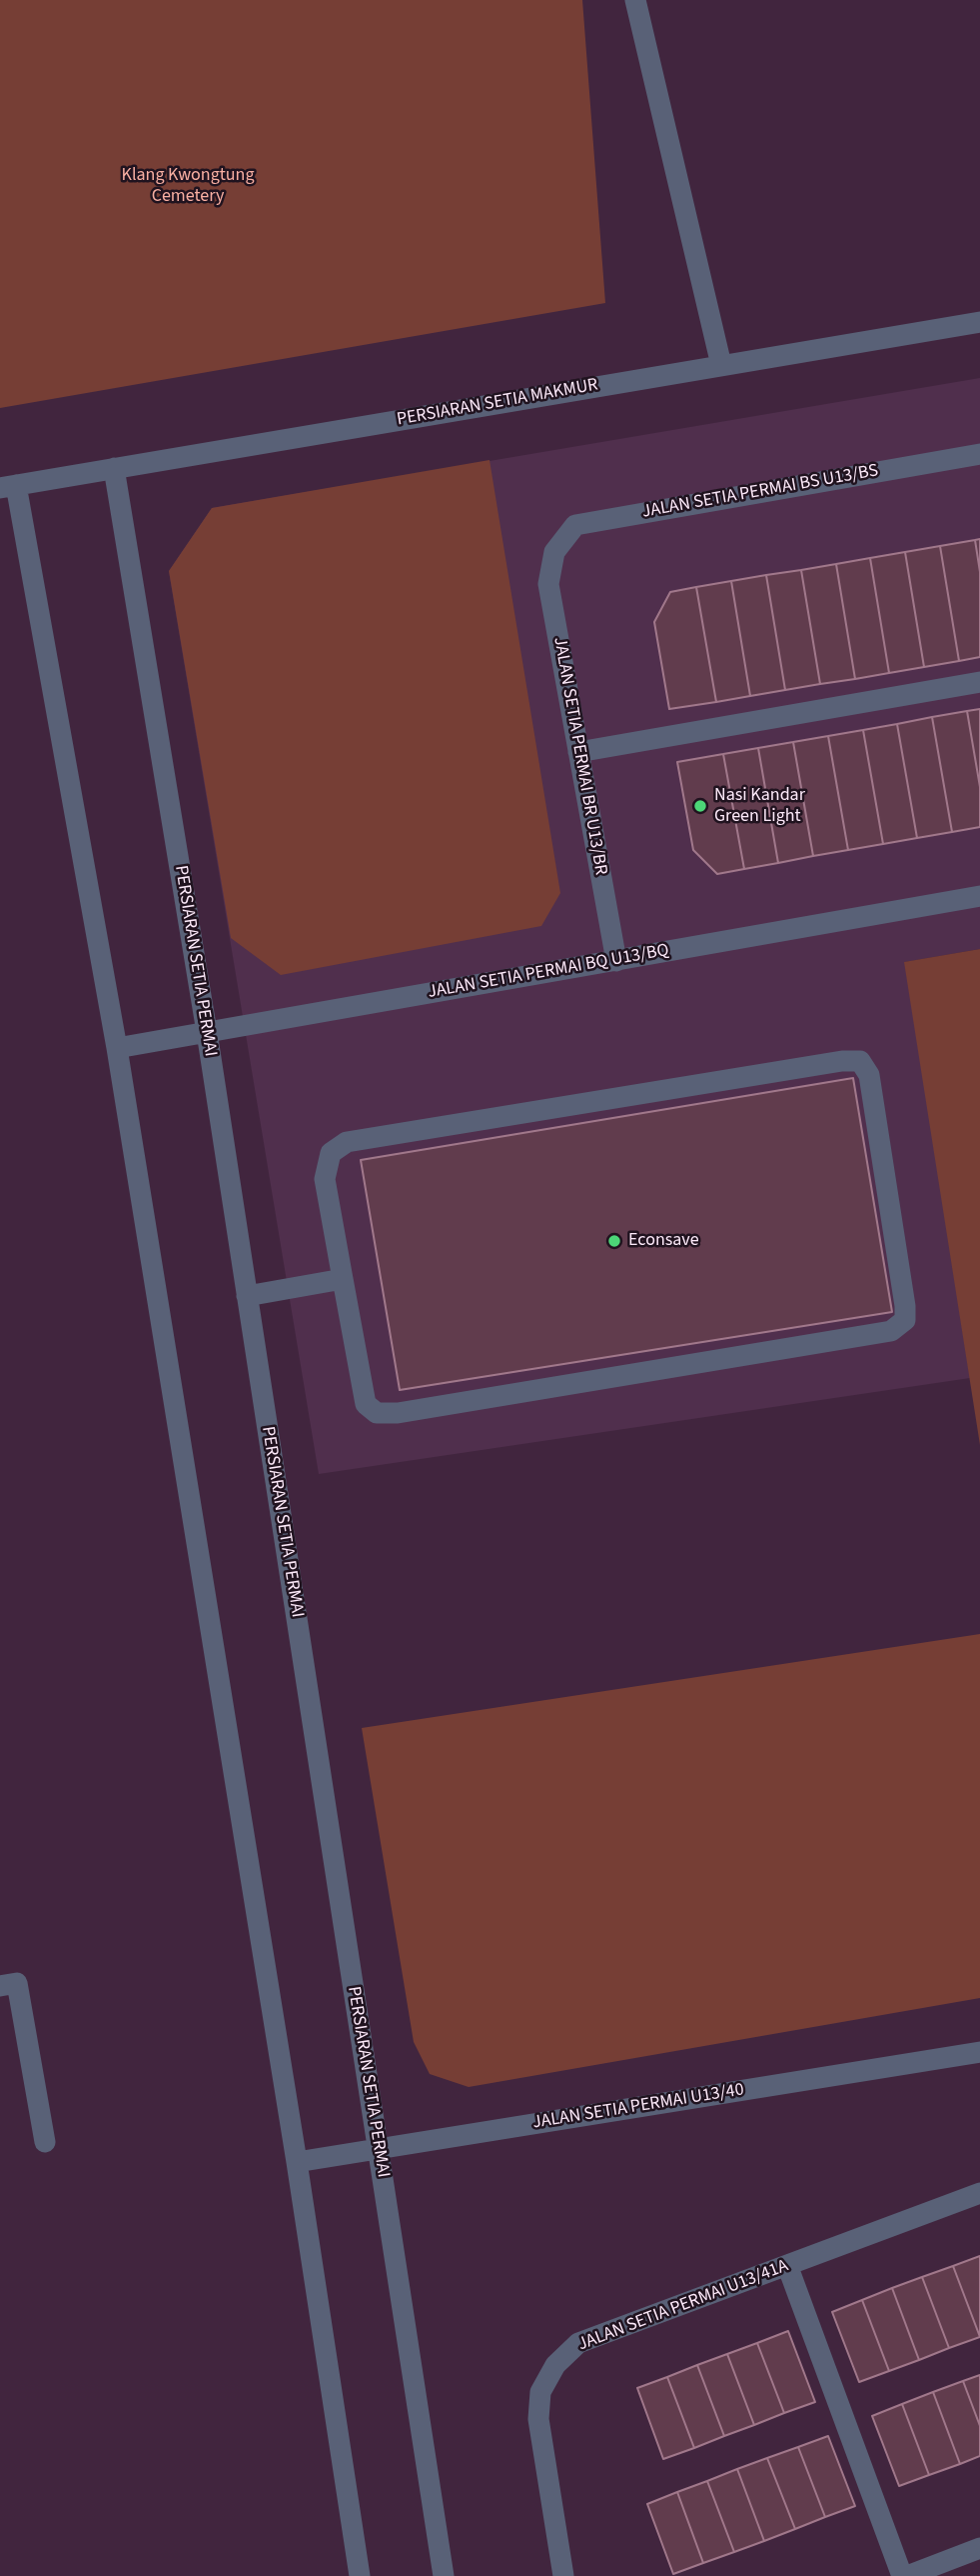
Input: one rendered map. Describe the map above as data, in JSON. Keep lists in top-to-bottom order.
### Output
{
  "streets": {
    "street": [
      "PERSIARAN SETIA MAKMUR",
      "JALAN SETIA PERMAI BS U13/BS",
      "JALAN SETIA PERMAI BR U13/BR",
      "PERSIARAN SETIA PERMAI",
      "JALAN SETIA PERMAI BQ U13/BQ",
      "JALAN SETIA PERMAI U13/40",
      "JALAN SETIA PERMAI U13/41A"
    ]
  },
  "crossings": [
    ["PERSIARAN SETIA MAKMUR", "PERSIARAN SETIA PERMAI"],
    ["JALAN SETIA PERMAI BS U13/BS", "JALAN SETIA PERMAI BR U13/BR"],
    ["JALAN SETIA PERMAI BR U13/BR", "JALAN SETIA PERMAI BQ U13/BQ"],
    ["PERSIARAN SETIA PERMAI", "JALAN SETIA PERMAI BQ U13/BQ"],
    ["PERSIARAN SETIA PERMAI", "JALAN SETIA PERMAI U13/40"]
  ],
  "parks": ["Klang Kwongtung Cemetery"],
  "places": ["Nasi Kandar Green Light", "Econsave"]
}
